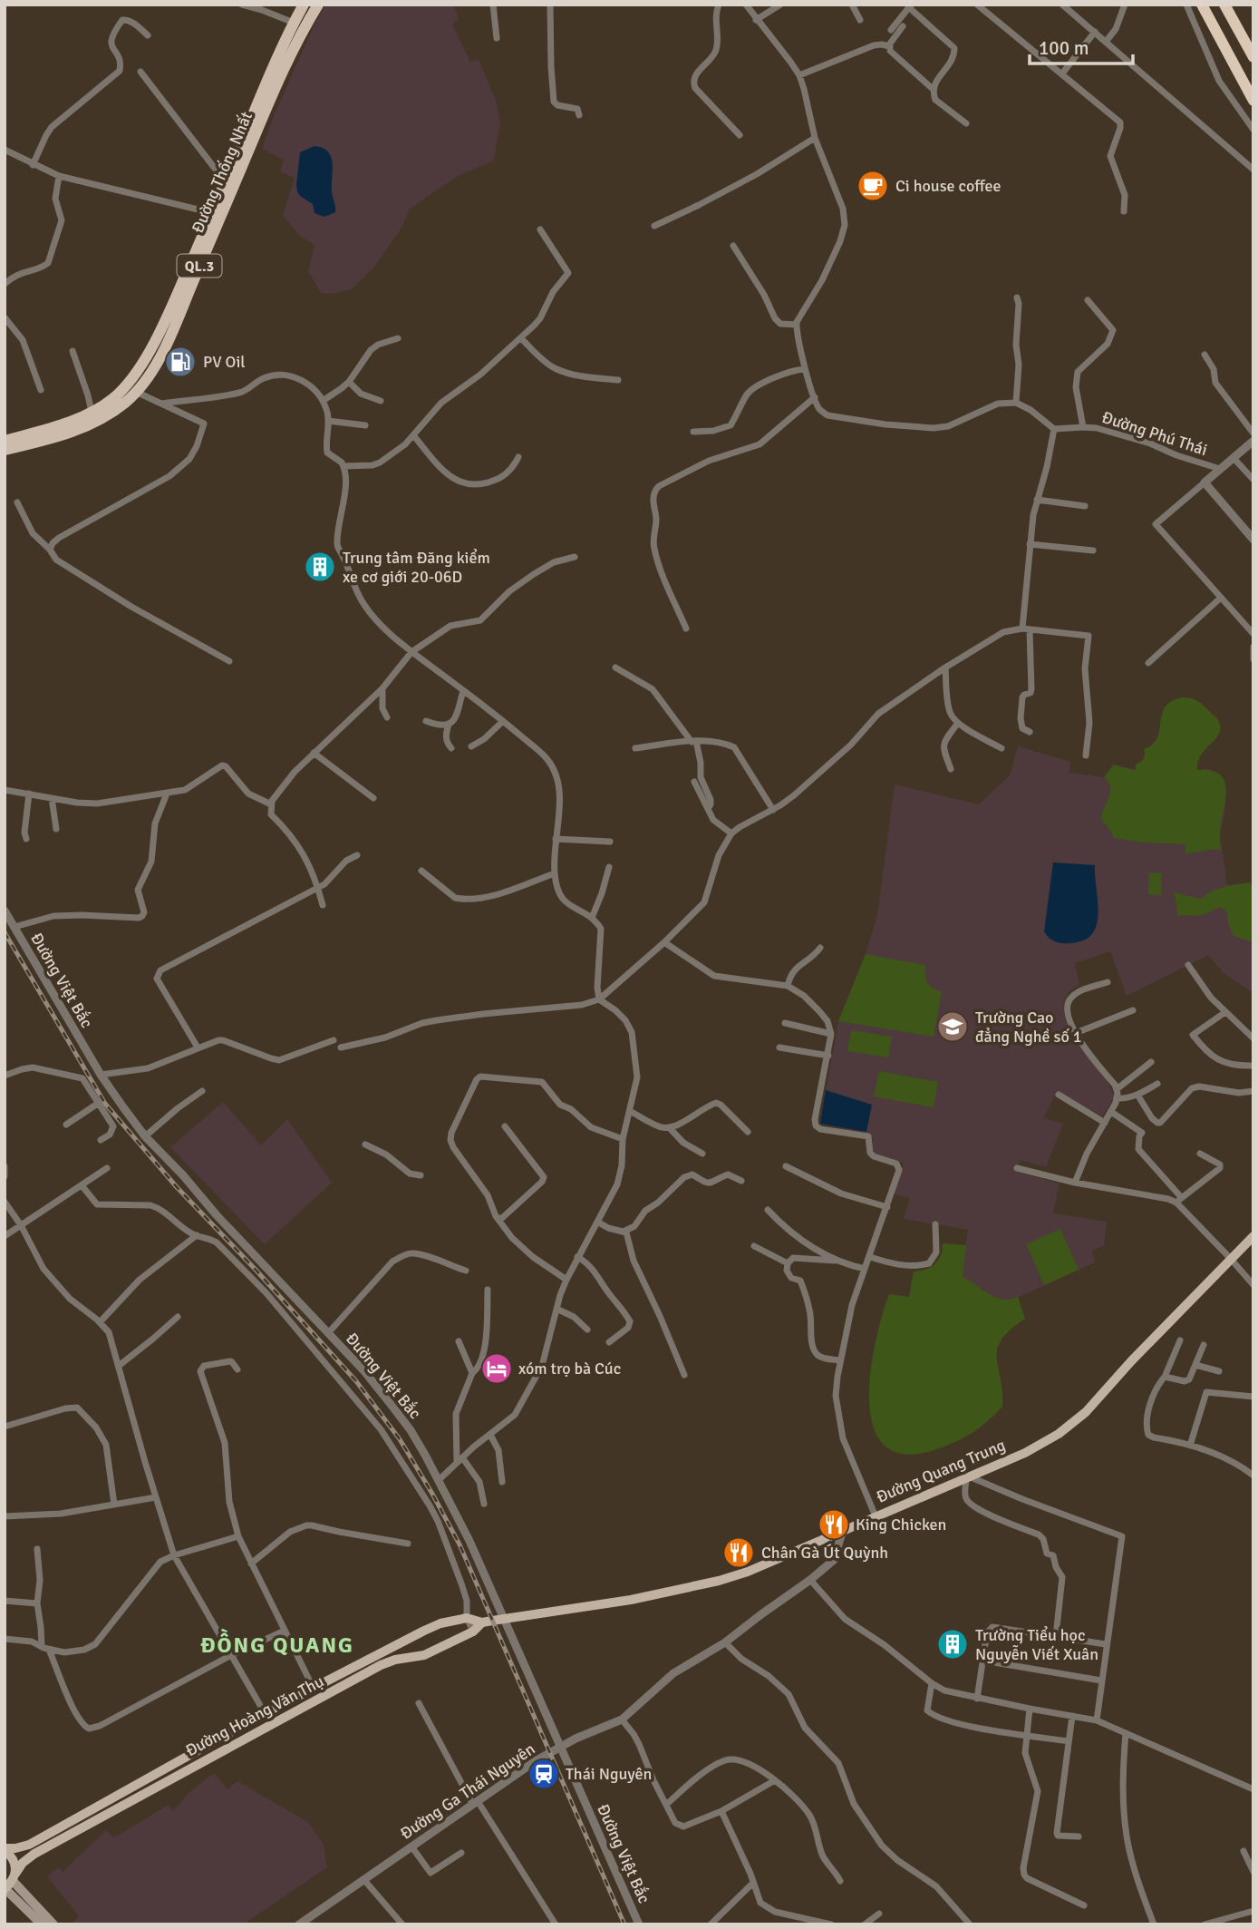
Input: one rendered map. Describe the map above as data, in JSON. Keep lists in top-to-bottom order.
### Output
{
  "streets": {
    "highway": ["Đường Thống Nhất", "QL.3"],
    "main road": ["Đường Quang Trung", "Đường Hoàng Văn Thụ"],
    "street": ["Đường Phú Thái", "Đường Việt Bắc", "Đường Ga Thái Nguyên"]
  },
  "crossings": [
    ["Đường Việt Bắc", "Đường Quang Trung"],
    ["Đường Việt Bắc", "Đường Ga Thái Nguyên"],
    ["Đường Quang Trung", "Đường Hoàng Văn Thụ"],
    ["Đường Quang Trung", "Đường Ga Thái Nguyên"]
  ],
  "districts": ["ĐỒNG QUANG"],
  "places": {
    "cafe": ["Ci house coffee"],
    "fuel station": ["PV Oil"],
    "building": ["Trung tâm Đăng kiểm xe cơ giới 20-06D", "Trường Tiểu học Nguyễn Viết Xuân"],
    "school or university": ["Trường Cao đẳng Nghề số 1"],
    "hotel": ["xóm trọ bà Cúc"],
    "restaurant": ["King Chicken", "Chân Gà Út Quỳnh"],
    "station": ["Thái Nguyên"]
  },
  "scale_bar": "100 m"
}
